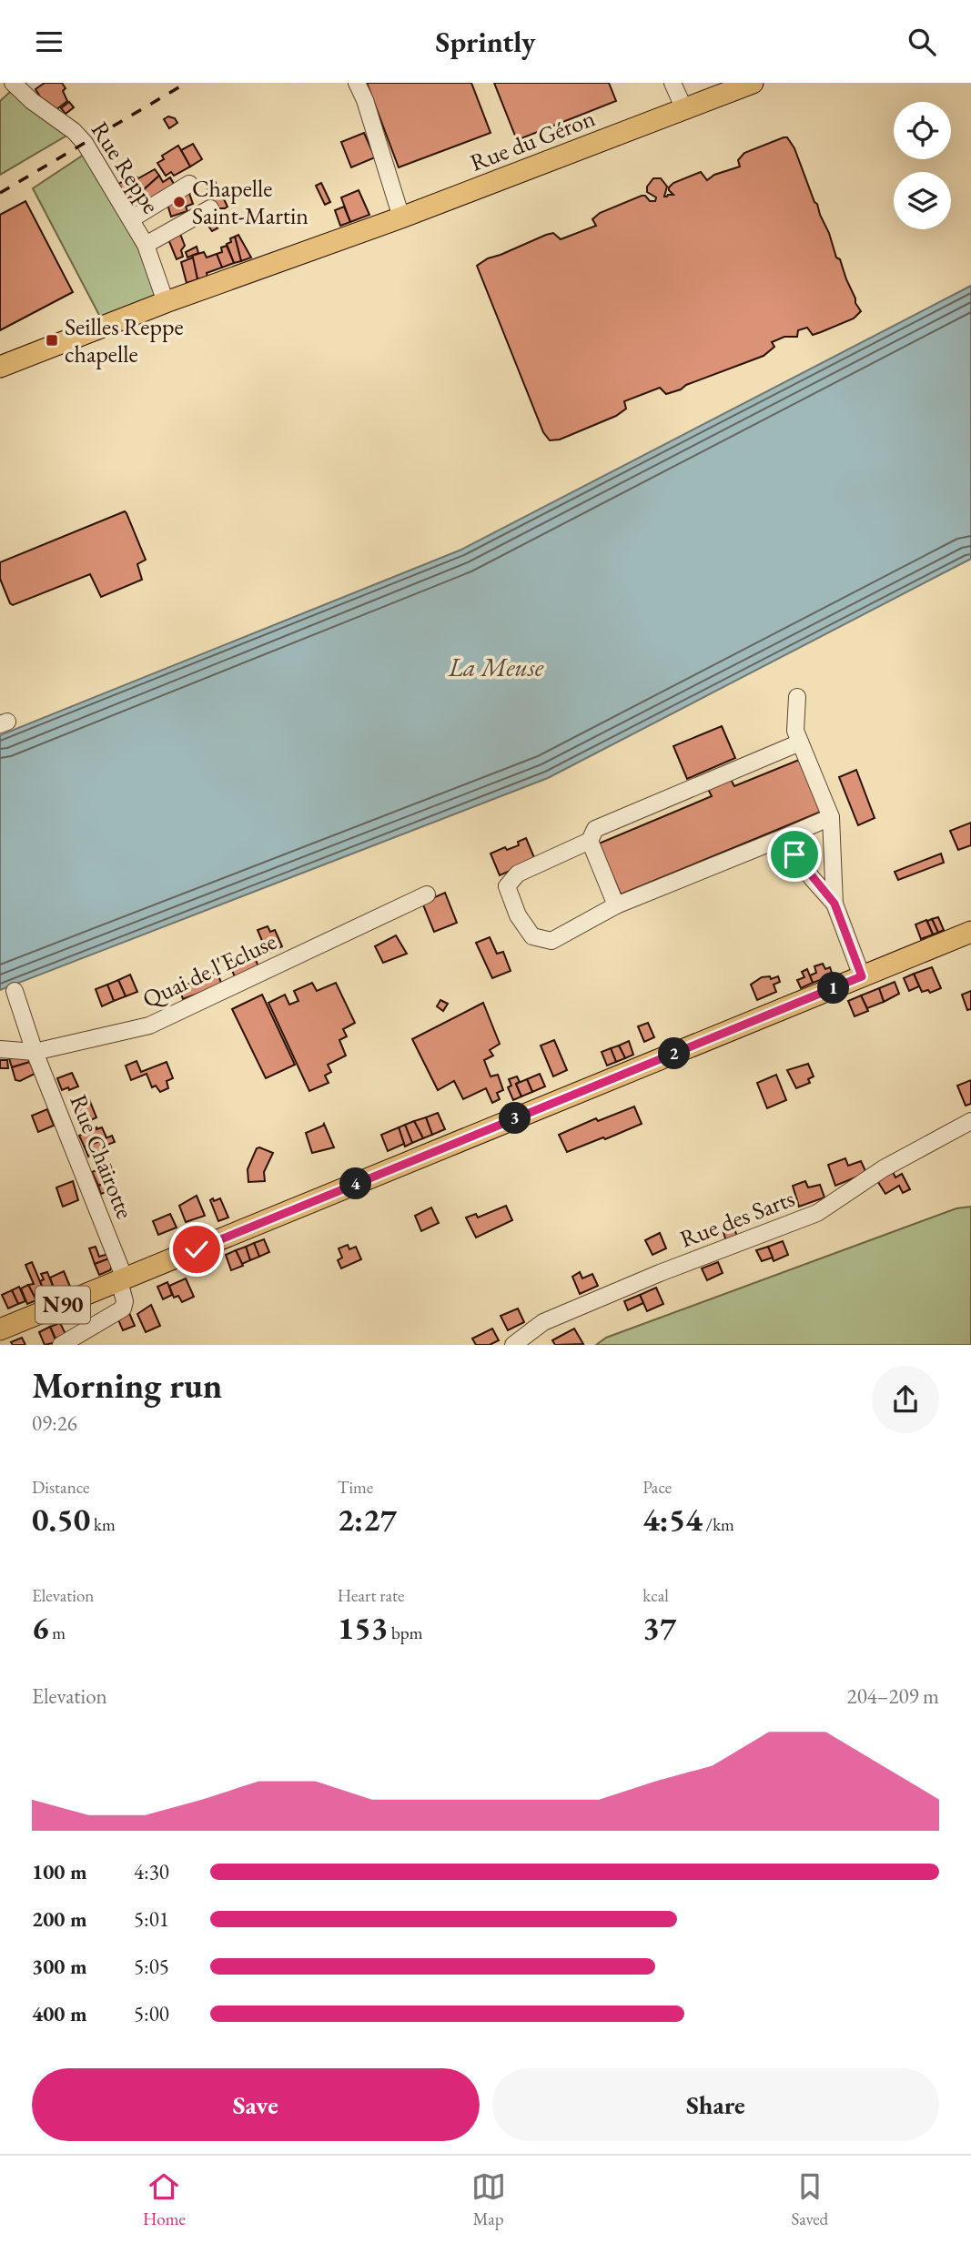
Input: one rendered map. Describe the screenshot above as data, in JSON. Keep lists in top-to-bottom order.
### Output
{
  "streets": {
    "main road": ["Rue du Géron", "N90"],
    "street": [
      "Rue Reppe",
      "Quai de l'Ecluse",
      "Rue Chairotte",
      "Rue des Sarts"
    ]
  },
  "crossings": [
    ["Quai de l'Ecluse", "Rue Chairotte"],
    ["Rue Chairotte", "N90"]
  ],
  "water": ["La Meuse"],
  "places": {
    "other": ["Chapelle Saint-Martin"],
    "transit": ["Seilles Reppe chapelle"]
  },
  "page": {
    "header": "Sprintly",
    "pins": [
      "1",
      "2",
      "3",
      "4"
    ],
    "heading": ["Morning run", "09:26"],
    "stats": [
      ["Distance", "0.50 km"],
      ["Time", "2:27"],
      ["Pace", "4:54 /km"],
      ["Elevation", "6 m"],
      ["Heart rate", "153 bpm"],
      ["kcal", "37"]
    ],
    "chart": ["Elevation", "204–209 m"],
    "list": [
      {
        "name": "100 m",
        "note": "4:30"
      },
      {
        "name": "200 m",
        "note": "5:01"
      },
      {
        "name": "300 m",
        "note": "5:05"
      },
      {
        "name": "400 m",
        "note": "5:00"
      }
    ],
    "buttons": ["Save", "Share"],
    "tabs": ["Home", "Map", "Saved"]
  }
}
